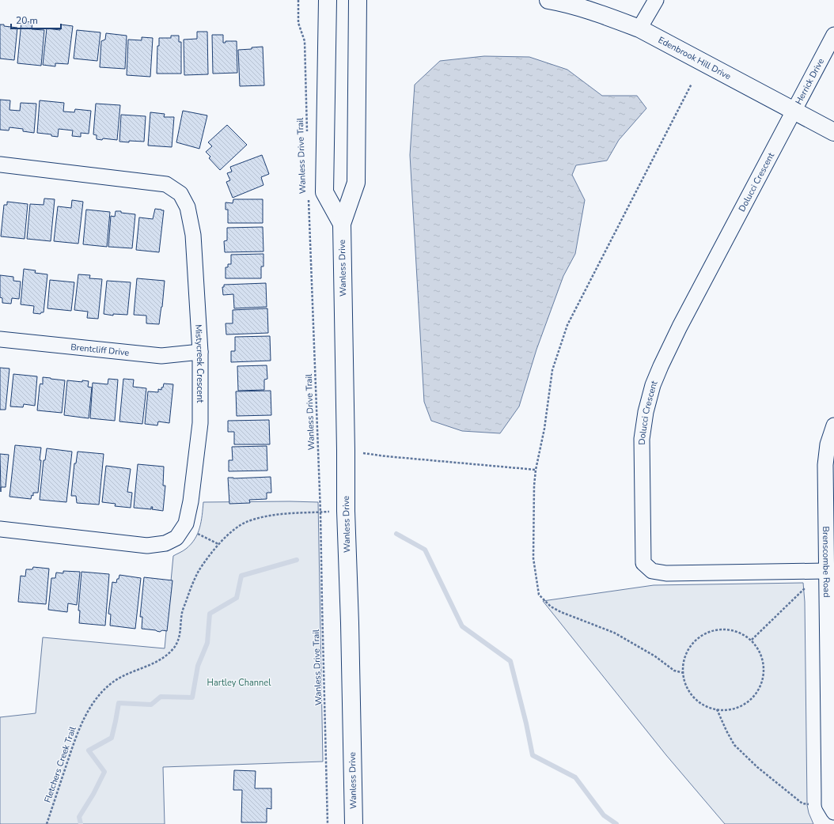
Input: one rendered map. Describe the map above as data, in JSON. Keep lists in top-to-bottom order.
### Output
{
  "streets": {
    "main road": ["Edenbrook Hill Drive", "Wanless Drive"],
    "street": [
      "Herrick Drive",
      "Dolucci Crescent",
      "Brentcliff Drive",
      "Mistycreek Crescent",
      "Brenscombe Road"
    ],
    "path": ["Wanless Drive Trail", "Fletchers Creek Trail"]
  },
  "crossings": [
    ["Edenbrook Hill Drive", "Herrick Drive"],
    ["Edenbrook Hill Drive", "Dolucci Crescent"],
    ["Herrick Drive", "Dolucci Crescent"],
    ["Wanless Drive Trail", "Fletchers Creek Trail"],
    ["Dolucci Crescent", "Brenscombe Road"],
    ["Wanless Drive", "Fletchers Creek Trail"],
    ["Brentcliff Drive", "Mistycreek Crescent"]
  ],
  "parks": ["Hartley Channel"],
  "scale_bar": "20 m"
}
